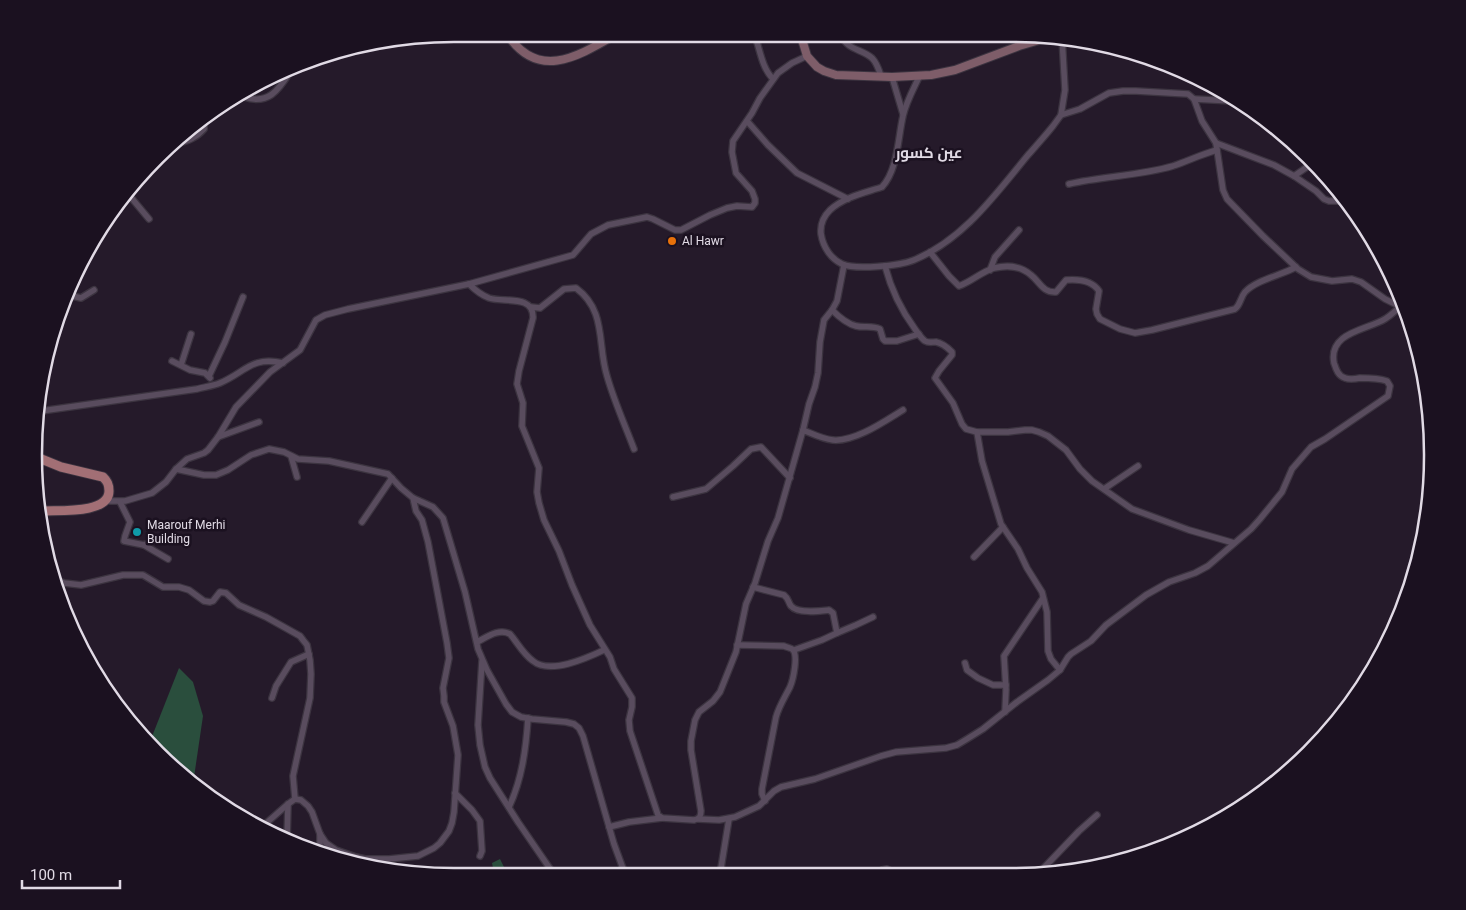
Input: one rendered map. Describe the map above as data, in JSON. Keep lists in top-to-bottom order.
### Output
{
  "districts": ["عين كسور"],
  "places": ["Al Hawr", "Maarouf Merhi Building"],
  "scale_bar": "100 m"
}
